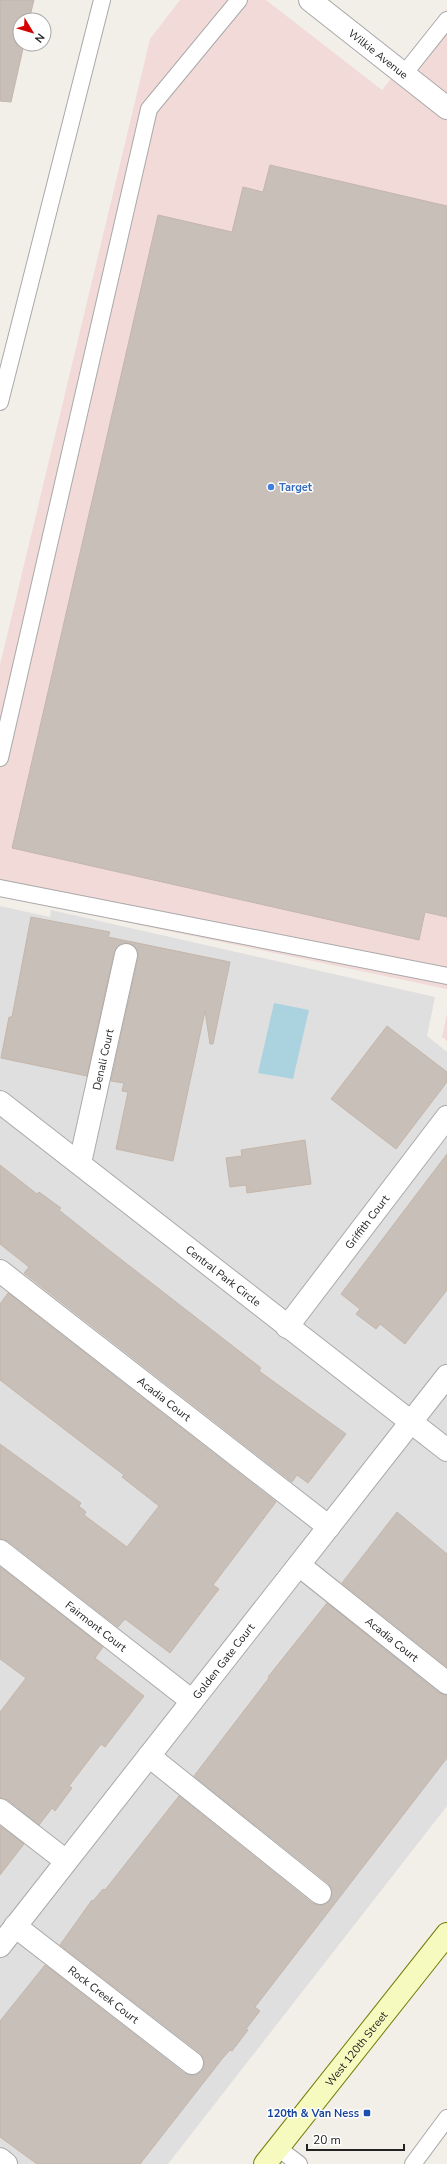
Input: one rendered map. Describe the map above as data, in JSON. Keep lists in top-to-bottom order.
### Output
{
  "streets": {
    "street": [
      "Wilkie Avenue",
      "Denali Court",
      "Griffith Court",
      "Central Park Circle",
      "Acadia Court",
      "Fairmont Court",
      "Golden Gate Court",
      "Rock Creek Court",
      "West 120th Street"
    ]
  },
  "crossings": [
    ["Denali Court", "Central Park Circle"],
    ["Griffith Court", "Central Park Circle"],
    ["Central Park Circle", "Golden Gate Court"],
    ["Acadia Court", "Golden Gate Court"],
    ["Fairmont Court", "Golden Gate Court"],
    ["Golden Gate Court", "Rock Creek Court"]
  ],
  "places": {
    "other": ["Target"],
    "transit": ["120th & Van Ness"]
  },
  "scale_bar": "20 m",
  "north": "bottom right"
}
